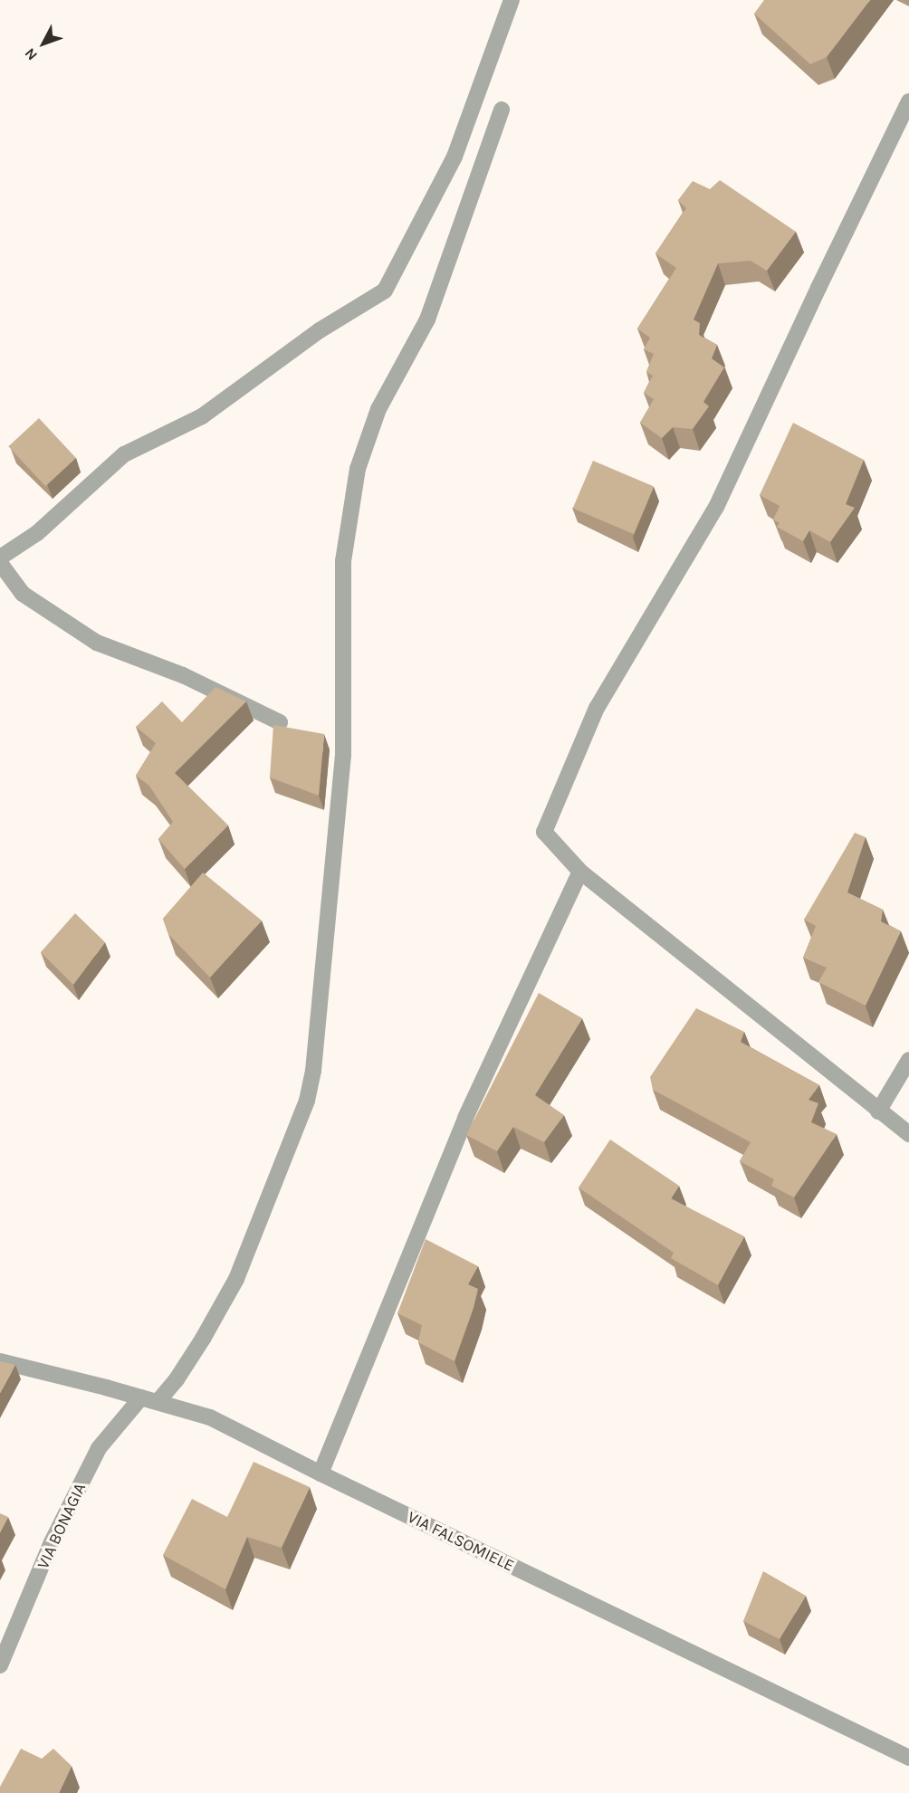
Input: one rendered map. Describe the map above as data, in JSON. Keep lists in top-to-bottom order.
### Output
{
  "streets": {
    "street": ["VIA BONAGIA", "VIA FALSOMIELE"]
  },
  "crossings": [
    ["VIA BONAGIA", "VIA FALSOMIELE"]
  ],
  "north": "bottom left"
}
